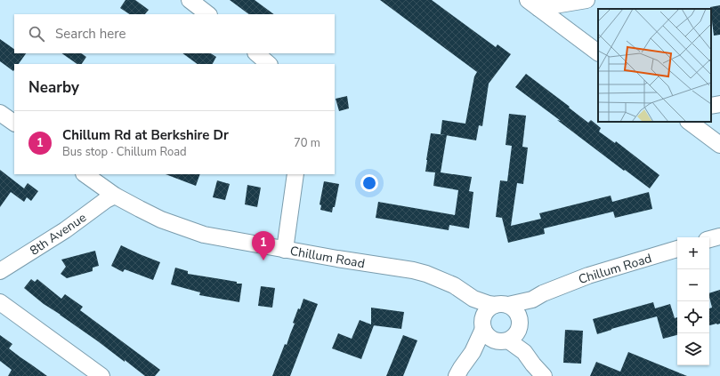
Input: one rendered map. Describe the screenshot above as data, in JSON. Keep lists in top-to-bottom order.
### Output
{
  "streets": {
    "street": ["8th Avenue", "Chillum Road"]
  },
  "crossings": [
    ["8th Avenue", "Chillum Road"]
  ],
  "page": {
    "search": "Search here",
    "heading": "Nearby",
    "list": [
      {
        "mark": "1",
        "name": "Chillum Rd at Berkshire Dr",
        "note": "Bus stop · Chillum Road",
        "value": "70 m"
      }
    ],
    "pins": "1",
    "map_buttons": ["+", "−"]
  }
}
